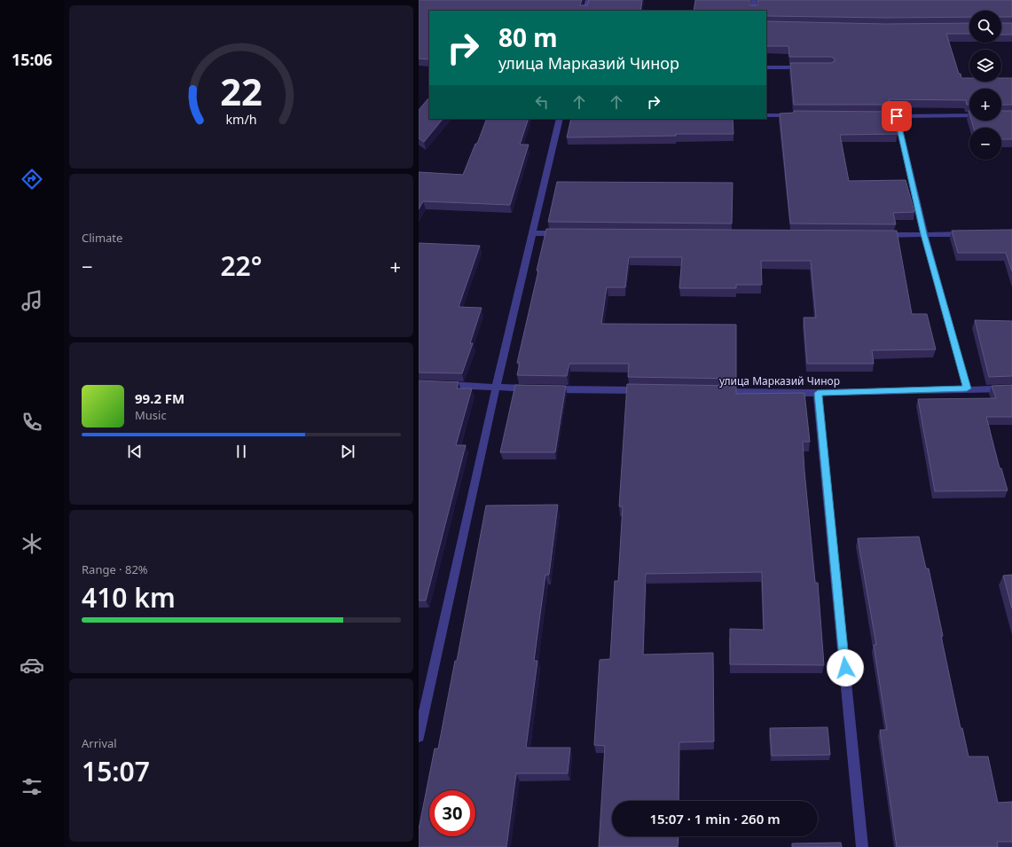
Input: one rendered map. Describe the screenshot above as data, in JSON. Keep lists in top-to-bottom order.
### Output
{
  "streets": {
    "street": ["улица Марказий Чинор"]
  },
  "page": {
    "tabs": "15:06",
    "map_buttons": ["+", "−"],
    "turn": ["80 m", "улица Марказий Чинор"],
    "tile": [
      "Climate",
      ["Range · 82%", "410 km"],
      ["Arrival", "15:07"]
    ],
    "heat": ["−", "22°", "+"],
    "song": ["99.2 FM", "Music"],
    "limit": "30",
    "trip": "15:07 · 1 min · 260 m",
    "gauge": ["22", "km/h"]
  }
}
